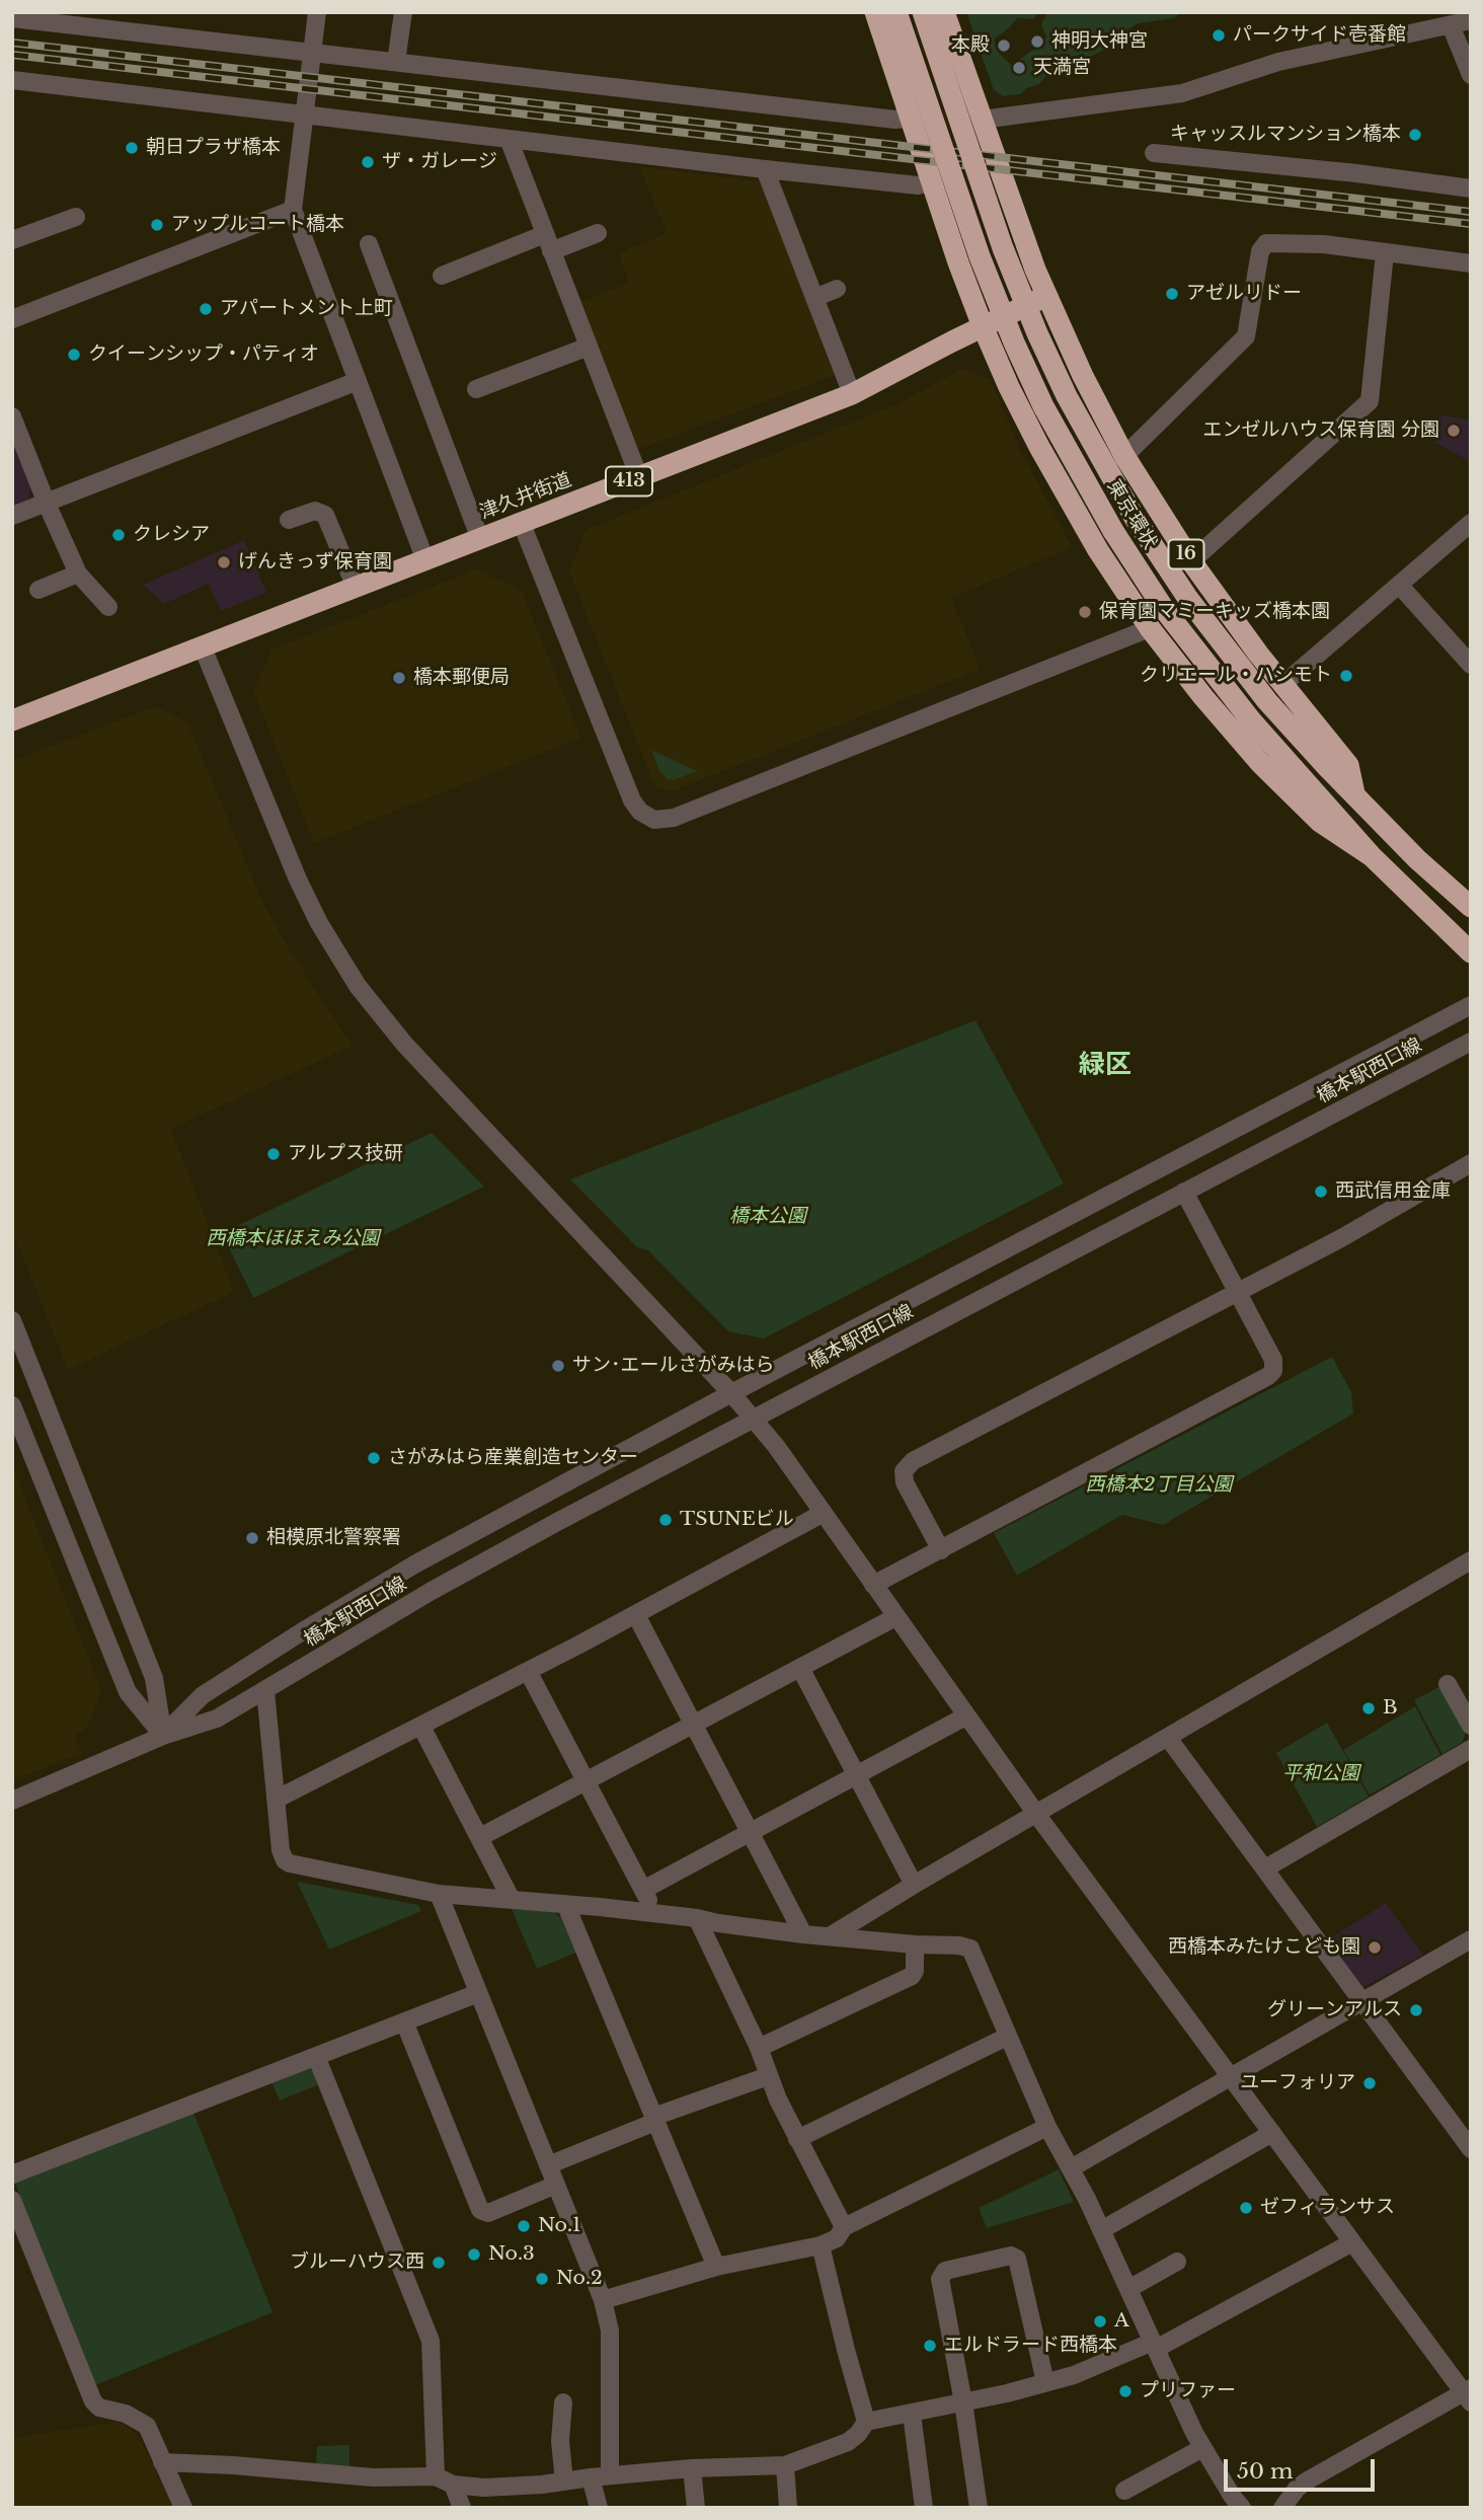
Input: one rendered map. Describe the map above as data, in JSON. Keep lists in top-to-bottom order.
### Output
{
  "streets": {
    "highway": [
      "413",
      "津久井街道",
      "東京環状",
      "16"
    ],
    "street": ["橋本駅西口線"]
  },
  "crossings": [
    ["津久井街道", "16"],
    ["東京環状", "16"]
  ],
  "districts": ["緑区"],
  "parks": [
    "橋本公園",
    "西橋本ほほえみ公園",
    "西橋本2丁目公園",
    "平和公園"
  ],
  "places": [
    "パークサイド壱番館",
    "神明大神宮",
    "本殿",
    "天満宮",
    "キャッスルマンション橋本",
    "朝日プラザ橋本",
    "ザ・ガレージ",
    "アップルコート橋本",
    "アゼルリドー",
    "アパートメント上町",
    "クイーンシップ・パティオ",
    "エンゼルハウス保育園 分園",
    "クレシア",
    "げんきっず保育園",
    "保育園マミーキッズ橋本園",
    "クリエール・ハシモト",
    "橋本郵便局",
    "アルプス技研",
    "西武信用金庫",
    "サン･エールさがみはら",
    "さがみはら産業創造センター",
    "TSUNEビル",
    "相模原北警察署",
    "B",
    "西橋本みたけこども園",
    "グリーンアルス",
    "ユーフォリア",
    "ゼフィランサス",
    "No.1",
    "No.3",
    "ブルーハウス西",
    "No.2",
    "A",
    "エルドラード西橋本",
    "プリファー"
  ],
  "scale_bar": "50 m"
}
